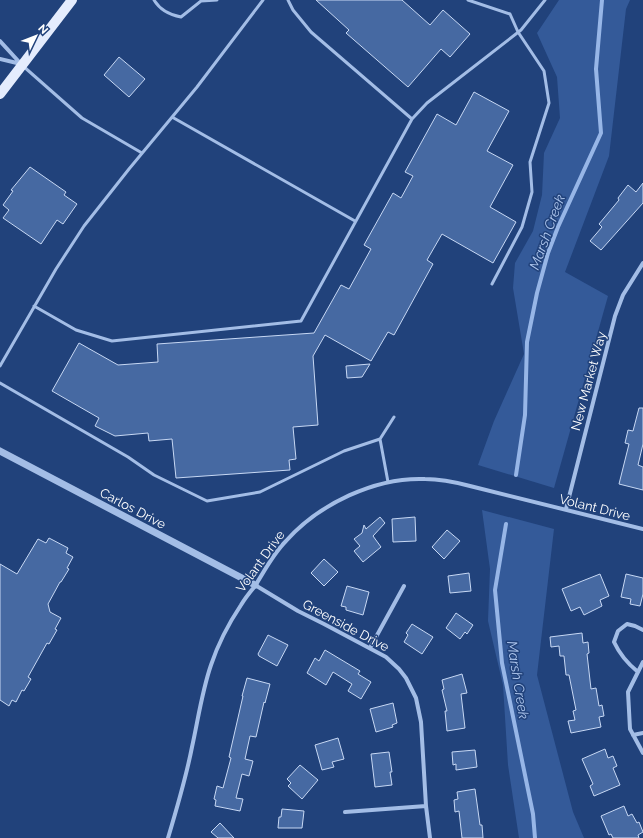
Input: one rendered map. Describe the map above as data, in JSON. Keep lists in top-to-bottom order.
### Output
{
  "streets": {
    "street": [
      "New Market Way",
      "Volant Drive",
      "Carlos Drive",
      "Greenside Drive"
    ]
  },
  "crossings": [
    ["New Market Way", "Volant Drive"],
    ["Volant Drive", "Carlos Drive"],
    ["Volant Drive", "Greenside Drive"],
    ["Carlos Drive", "Greenside Drive"]
  ],
  "water": ["Marsh Creek"],
  "north": "top right"
}
